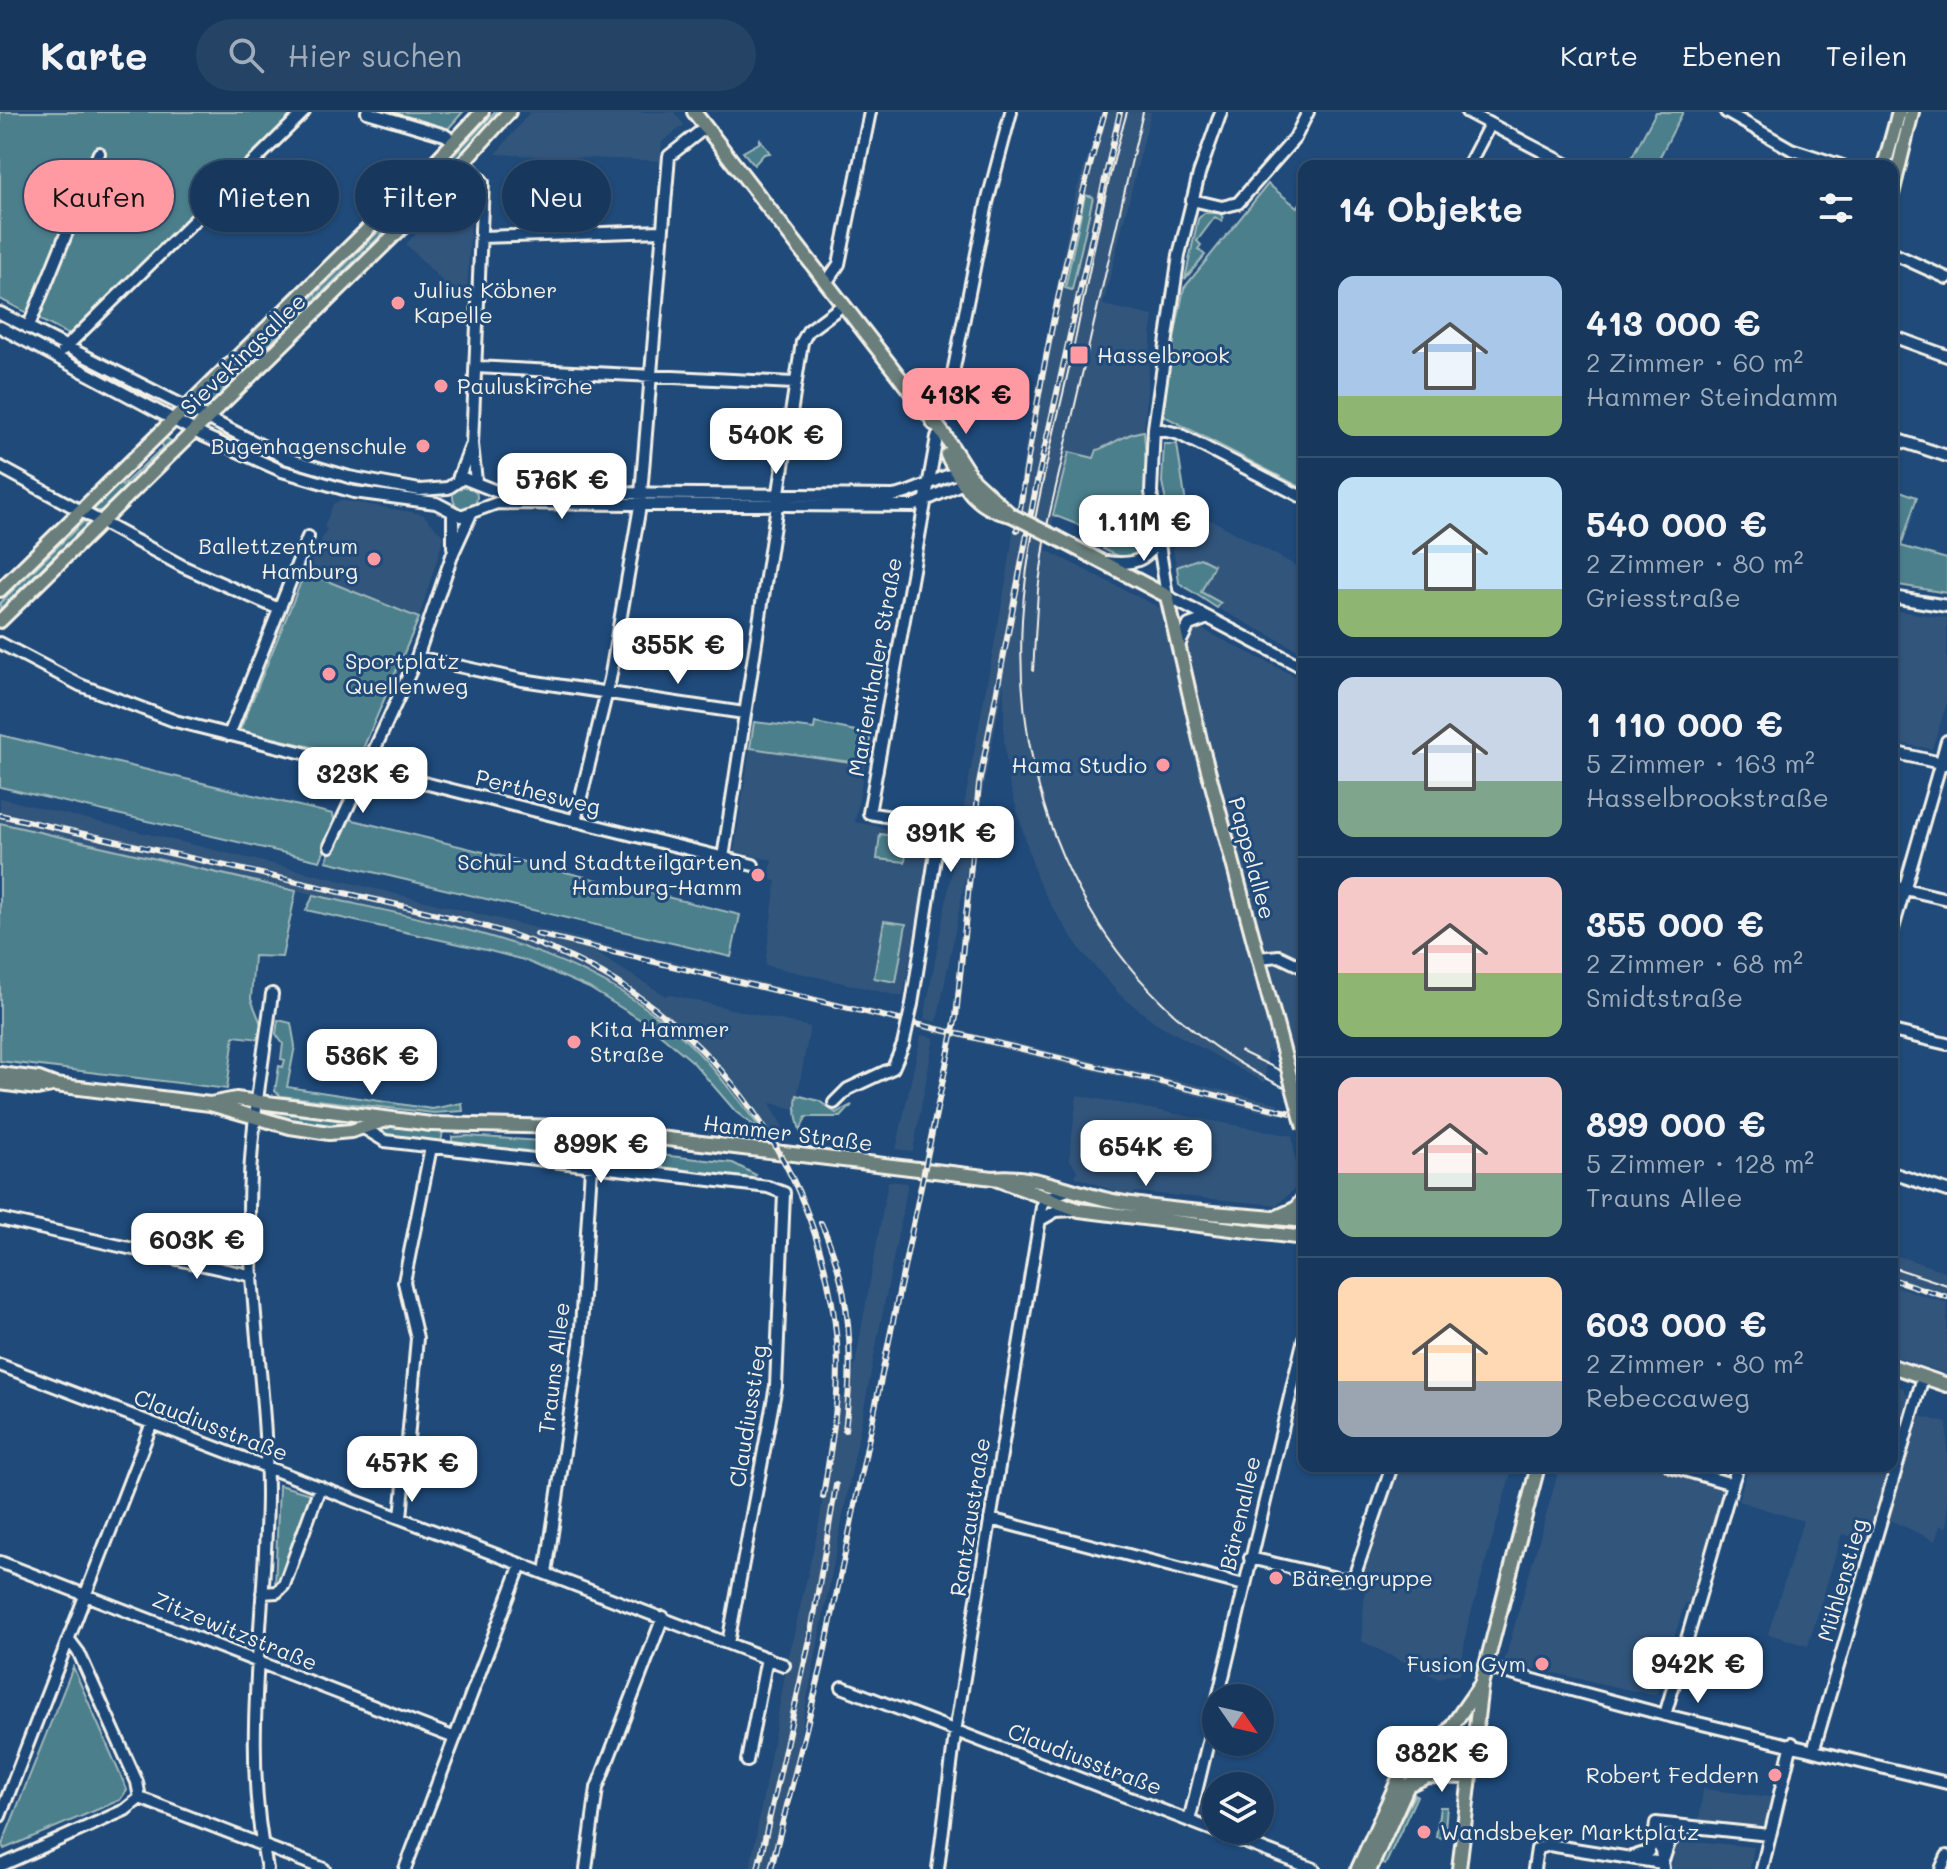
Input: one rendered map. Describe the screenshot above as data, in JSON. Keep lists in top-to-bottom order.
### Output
{
  "streets": {
    "main road": ["Sievekingsallee", "Pappelallee", "Hammer Straße"],
    "street": [
      "Marienthaler Straße",
      "Perthesweg",
      "Trauns Allee",
      "Claudiusstieg",
      "Claudiusstraße",
      "Bärenallee",
      "Rantzaustraße",
      "Mühlenstieg",
      "Zitzewitzstraße"
    ]
  },
  "crossings": [
    ["Hammer Straße", "Trauns Allee"],
    ["Hammer Straße", "Claudiusstieg"],
    ["Hammer Straße", "Rantzaustraße"],
    ["Trauns Allee", "Claudiusstraße"],
    ["Claudiusstieg", "Claudiusstraße"],
    ["Claudiusstraße", "Rantzaustraße"]
  ],
  "places": {
    "other": [
      "Julius Köbner Kapelle",
      "Pauluskirche",
      "Bugenhagenschule",
      "Ballettzentrum Hamburg",
      "Sportplatz Quellenweg",
      "Hama Studio",
      "Schul- und Stadtteilgarten Hamburg-Hamm",
      "Kita Hammer Straße",
      "Bärengruppe",
      "Fusion Gym",
      "Robert Feddern",
      "Wandsbeker Marktplatz"
    ],
    "transit": ["Hasselbrook"]
  },
  "north": "bottom right",
  "page": {
    "header": "Karte",
    "search": "Hier suchen",
    "nav": ["Karte", "Ebenen", "Teilen"],
    "chip": [
      "Kaufen",
      "Mieten",
      "Filter",
      "Neu"
    ],
    "heading": "14 Objekte",
    "list": [
      {
        "name": "413 000 €",
        "note": "2 Zimmer · 60 m² · Hammer Steindamm"
      },
      {
        "name": "540 000 €",
        "note": "2 Zimmer · 80 m² · Griesstraße"
      },
      {
        "name": "1 110 000 €",
        "note": "5 Zimmer · 163 m² · Hasselbrookstraße"
      },
      {
        "name": "355 000 €",
        "note": "2 Zimmer · 68 m² · Smidtstraße"
      },
      {
        "name": "899 000 €",
        "note": "5 Zimmer · 128 m² · Trauns Allee"
      },
      {
        "name": "603 000 €",
        "note": "2 Zimmer · 80 m² · Rebeccaweg"
      }
    ],
    "price": [
      "413K €",
      "540K €",
      "576K €",
      "1.11M €",
      "355K €",
      "323K €",
      "391K €",
      "536K €",
      "899K €",
      "654K €",
      "603K €",
      "457K €",
      "942K €",
      "382K €"
    ]
  }
}
